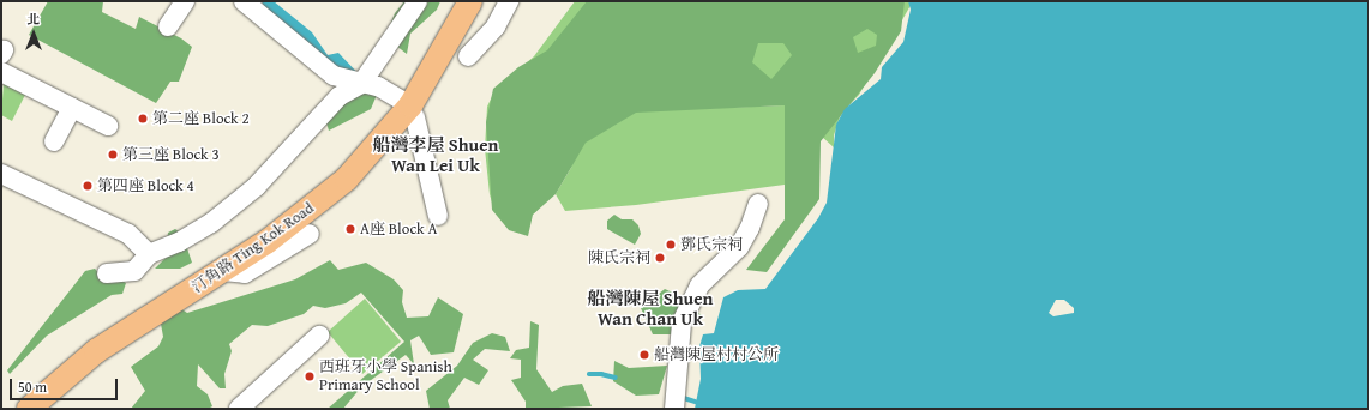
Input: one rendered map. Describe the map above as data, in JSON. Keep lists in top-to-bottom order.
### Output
{
  "streets": {
    "main road": ["汀角路 Ting Kok Road"]
  },
  "districts": ["船灣李屋 Shuen Wan Lei Uk", "船灣陳屋 Shuen Wan Chan Uk"],
  "places": [
    "第二座 Block 2",
    "第三座 Block 3",
    "第四座 Block 4",
    "A座 Block A",
    "鄧氏宗祠",
    "陳氏宗祠",
    "船灣陳屋村村公所",
    "西班牙小學 Spanish Primary School"
  ],
  "scale_bar": "50 m",
  "north": "top"
}
